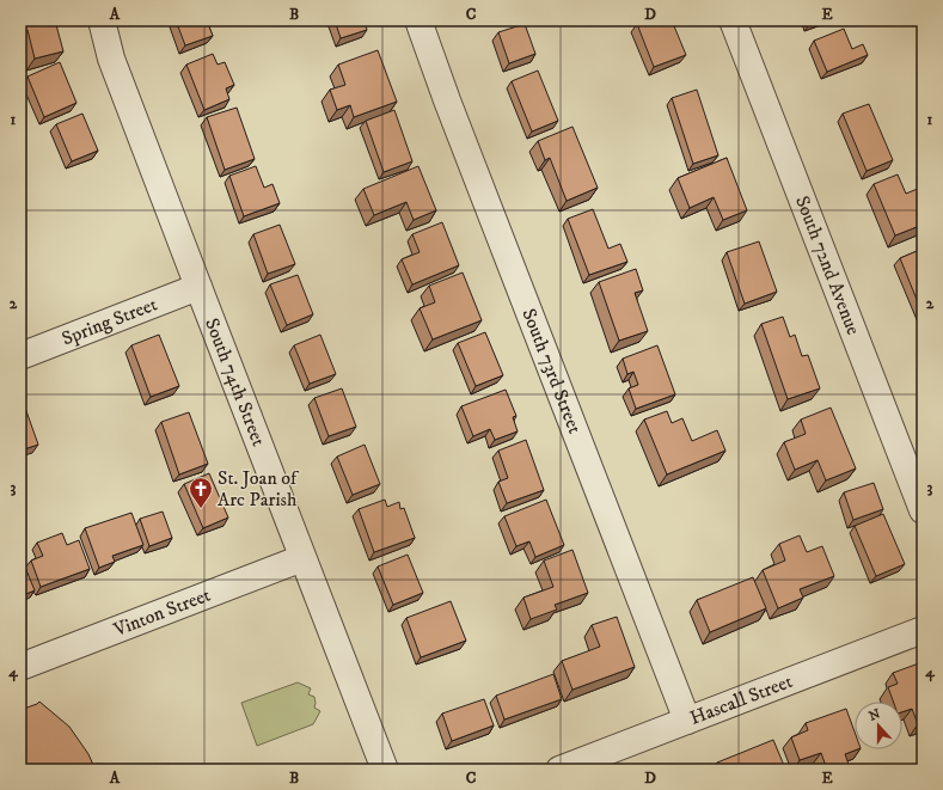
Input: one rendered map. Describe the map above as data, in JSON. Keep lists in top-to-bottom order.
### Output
{
  "streets": {
    "street": [
      "South 72nd Avenue",
      "Spring Street",
      "South 73rd Street",
      "South 74th Street",
      "Vinton Street",
      "Hascall Street"
    ]
  },
  "crossings": [
    ["Spring Street", "South 74th Street"],
    ["South 73rd Street", "Hascall Street"],
    ["South 74th Street", "Vinton Street"]
  ],
  "places": {
    "church": ["St. Joan of Arc Parish"]
  },
  "north": "top",
  "grid": {
    "columns": [
      "A",
      "B",
      "C",
      "D",
      "E"
    ],
    "rows": [
      "1",
      "2",
      "3",
      "4"
    ]
  }
}
